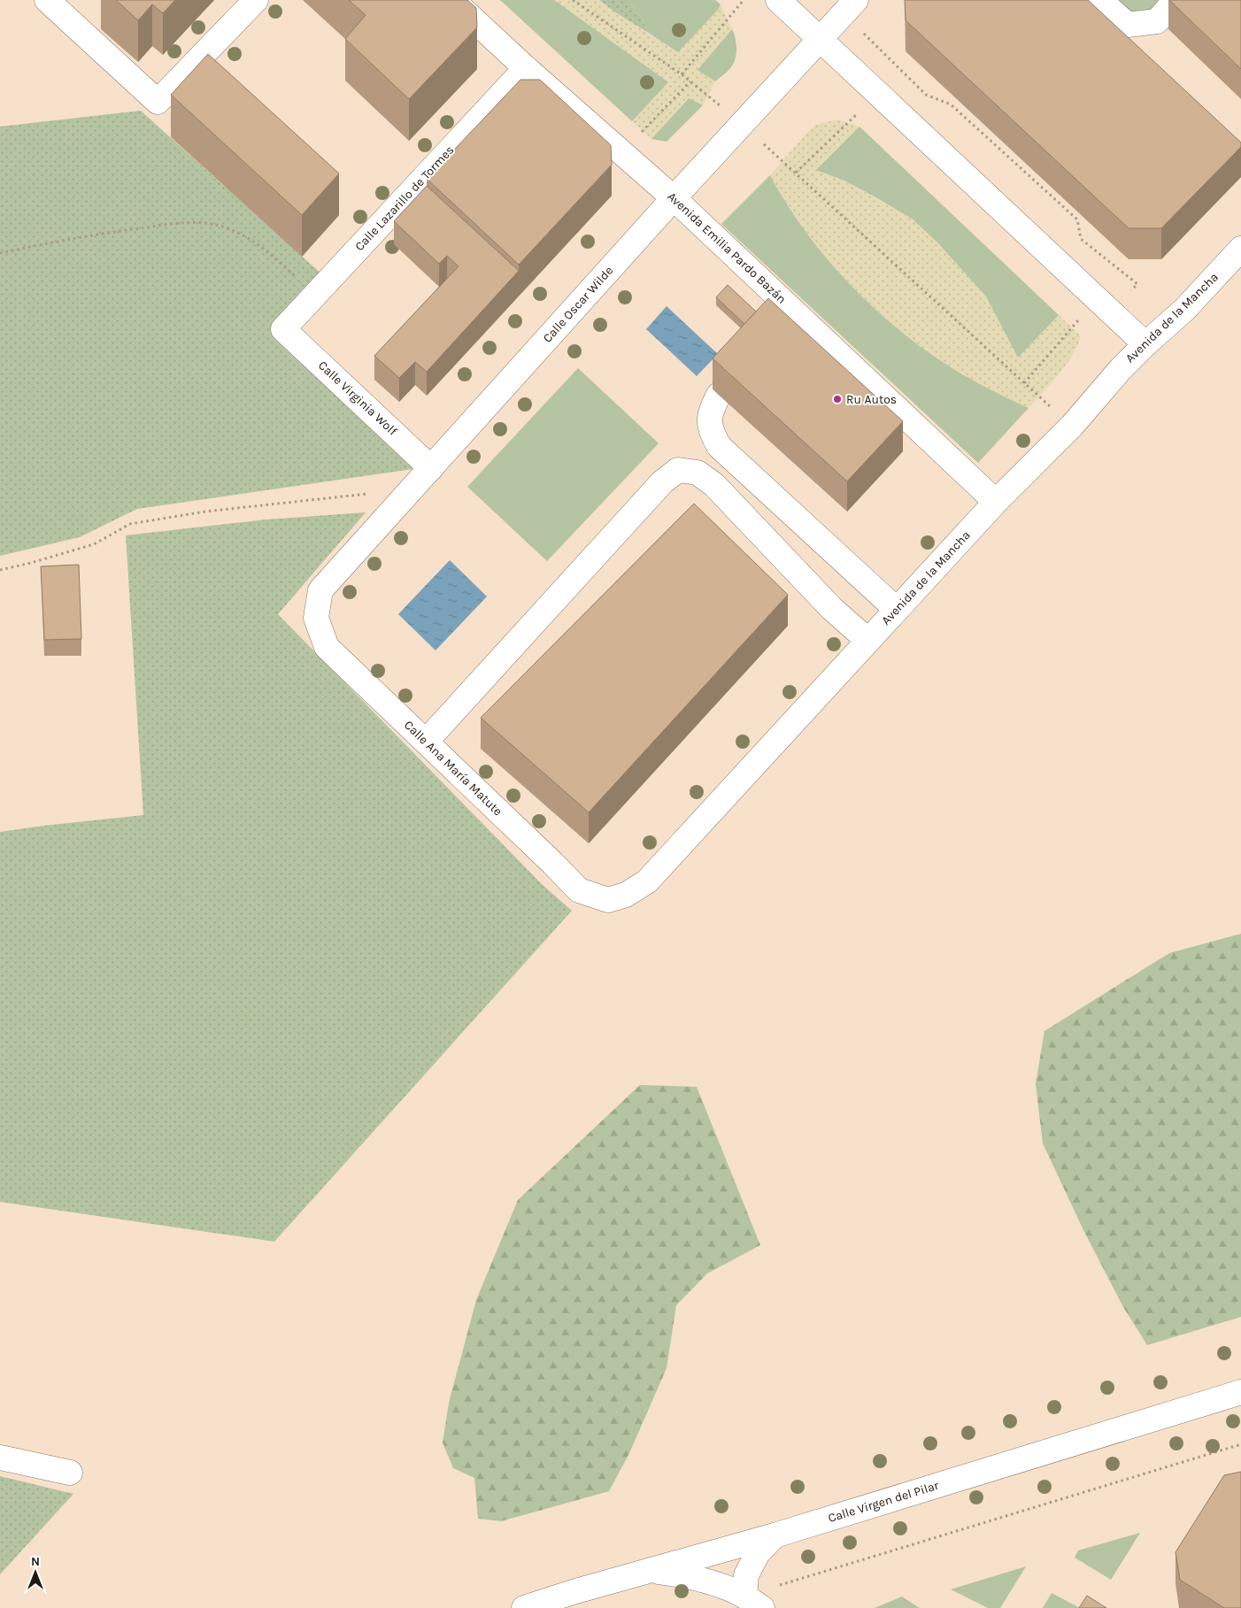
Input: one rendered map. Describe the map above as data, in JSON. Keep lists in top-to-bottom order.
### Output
{
  "streets": {
    "street": [
      "Calle Lazarillo de Tormes",
      "Avenida Emilia Pardo Bazán",
      "Calle Oscar Wilde",
      "Avenida de la Mancha",
      "Calle Virginia Wolf",
      "Calle Ana María Matute",
      "Calle Virgen del Pilar"
    ]
  },
  "crossings": [
    ["Calle Lazarillo de Tormes", "Avenida Emilia Pardo Bazán"],
    ["Calle Lazarillo de Tormes", "Calle Virginia Wolf"],
    ["Avenida Emilia Pardo Bazán", "Calle Oscar Wilde"],
    ["Avenida Emilia Pardo Bazán", "Avenida de la Mancha"],
    ["Calle Oscar Wilde", "Calle Virginia Wolf"],
    ["Calle Oscar Wilde", "Calle Ana María Matute"],
    ["Avenida de la Mancha", "Calle Ana María Matute"]
  ],
  "places": ["Ru Autos"],
  "north": "top"
}
